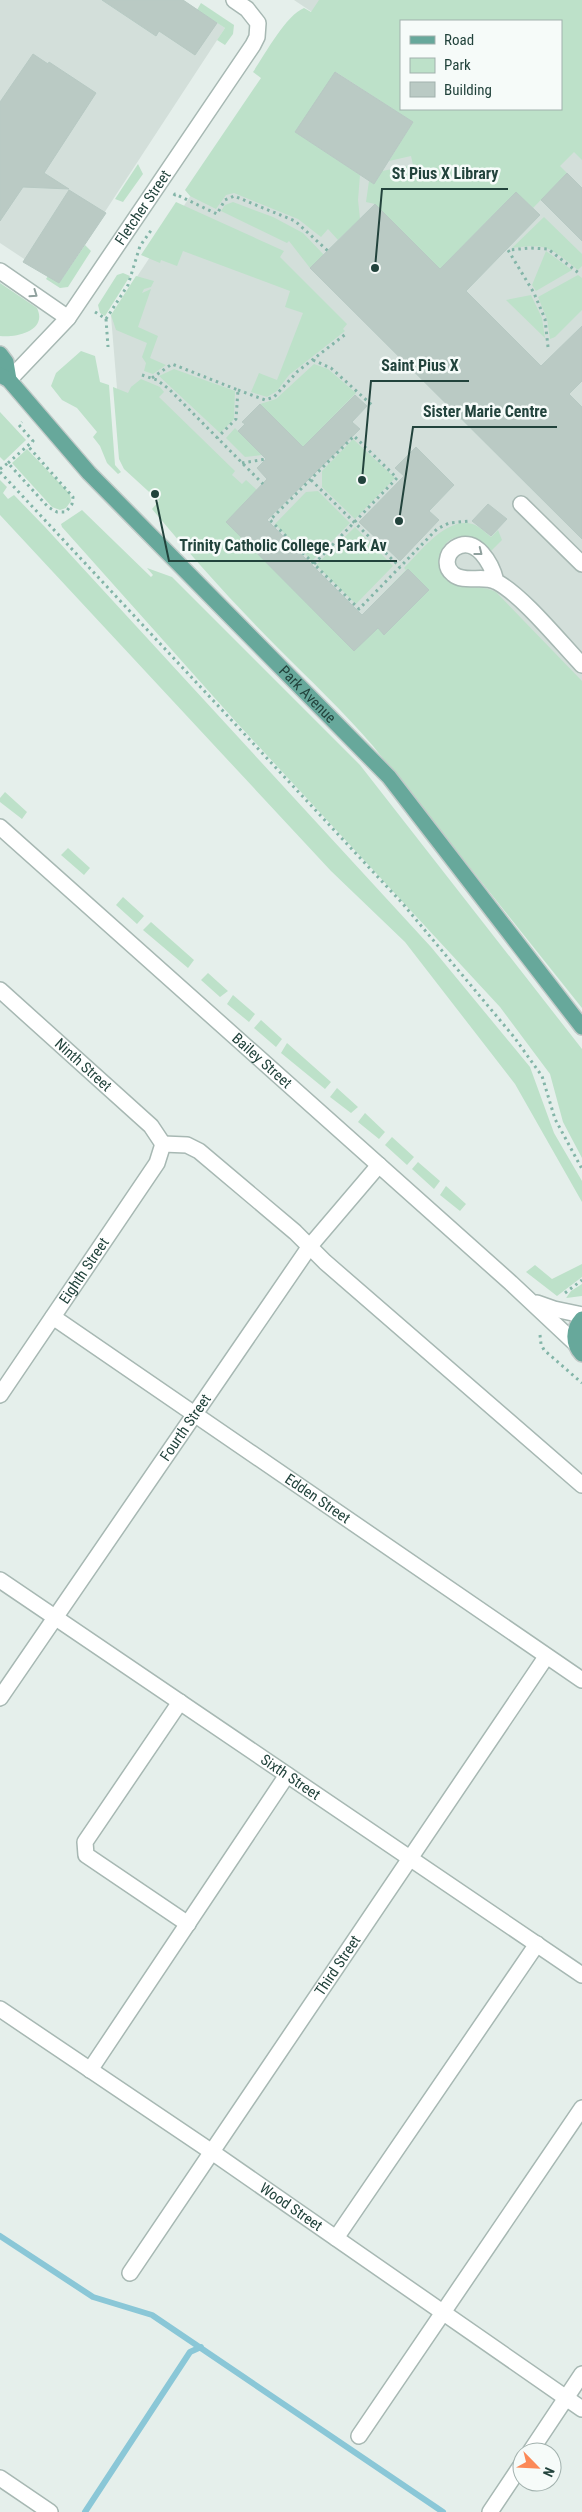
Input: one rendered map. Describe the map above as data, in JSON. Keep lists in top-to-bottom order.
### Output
{
  "streets": {
    "main road": ["Park Avenue"],
    "street": [
      "Fletcher Street",
      "Bailey Street",
      "Ninth Street",
      "Eighth Street",
      "Fourth Street",
      "Edden Street",
      "Sixth Street",
      "Third Street",
      "Wood Street"
    ]
  },
  "crossings": [
    ["Fletcher Street", "Park Avenue"],
    ["Bailey Street", "Fourth Street"],
    ["Ninth Street", "Eighth Street"],
    ["Eighth Street", "Edden Street"],
    ["Fourth Street", "Edden Street"],
    ["Fourth Street", "Sixth Street"],
    ["Edden Street", "Third Street"],
    ["Sixth Street", "Third Street"],
    ["Third Street", "Wood Street"]
  ],
  "places": [
    "St Pius X Library",
    "Saint Pius X",
    "Trinity Catholic College, Park Av",
    "Sister Marie Centre"
  ],
  "legend": ["Road", "Park", "Building"],
  "north": "bottom right"
}
